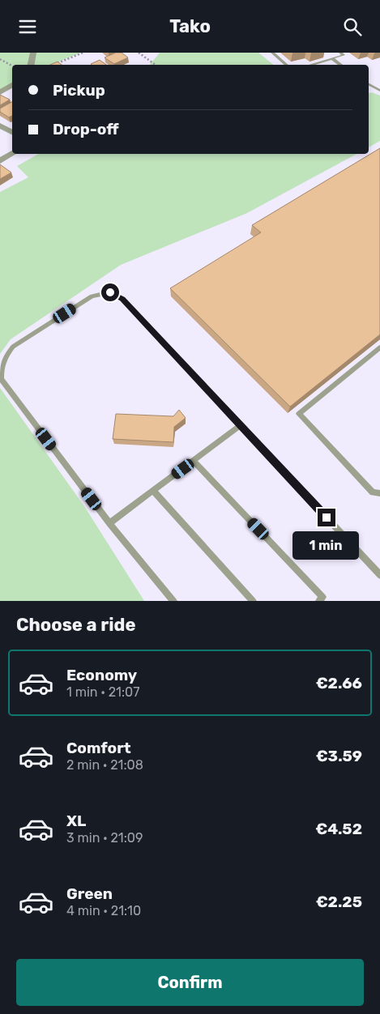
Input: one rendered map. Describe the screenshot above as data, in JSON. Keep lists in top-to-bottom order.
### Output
{
  "page": {
    "header": "Tako",
    "banner": ["Pickup", "Drop-off"],
    "bubble": "1 min",
    "heading": "Choose a ride",
    "list": [
      {
        "name": "Economy",
        "note": "1 min · 21:07",
        "value": "€2.66"
      },
      {
        "name": "Comfort",
        "note": "2 min · 21:08",
        "value": "€3.59"
      },
      {
        "name": "XL",
        "note": "3 min · 21:09",
        "value": "€4.52"
      },
      {
        "name": "Green",
        "note": "4 min · 21:10",
        "value": "€2.25"
      }
    ],
    "buttons": "Confirm"
  }
}
